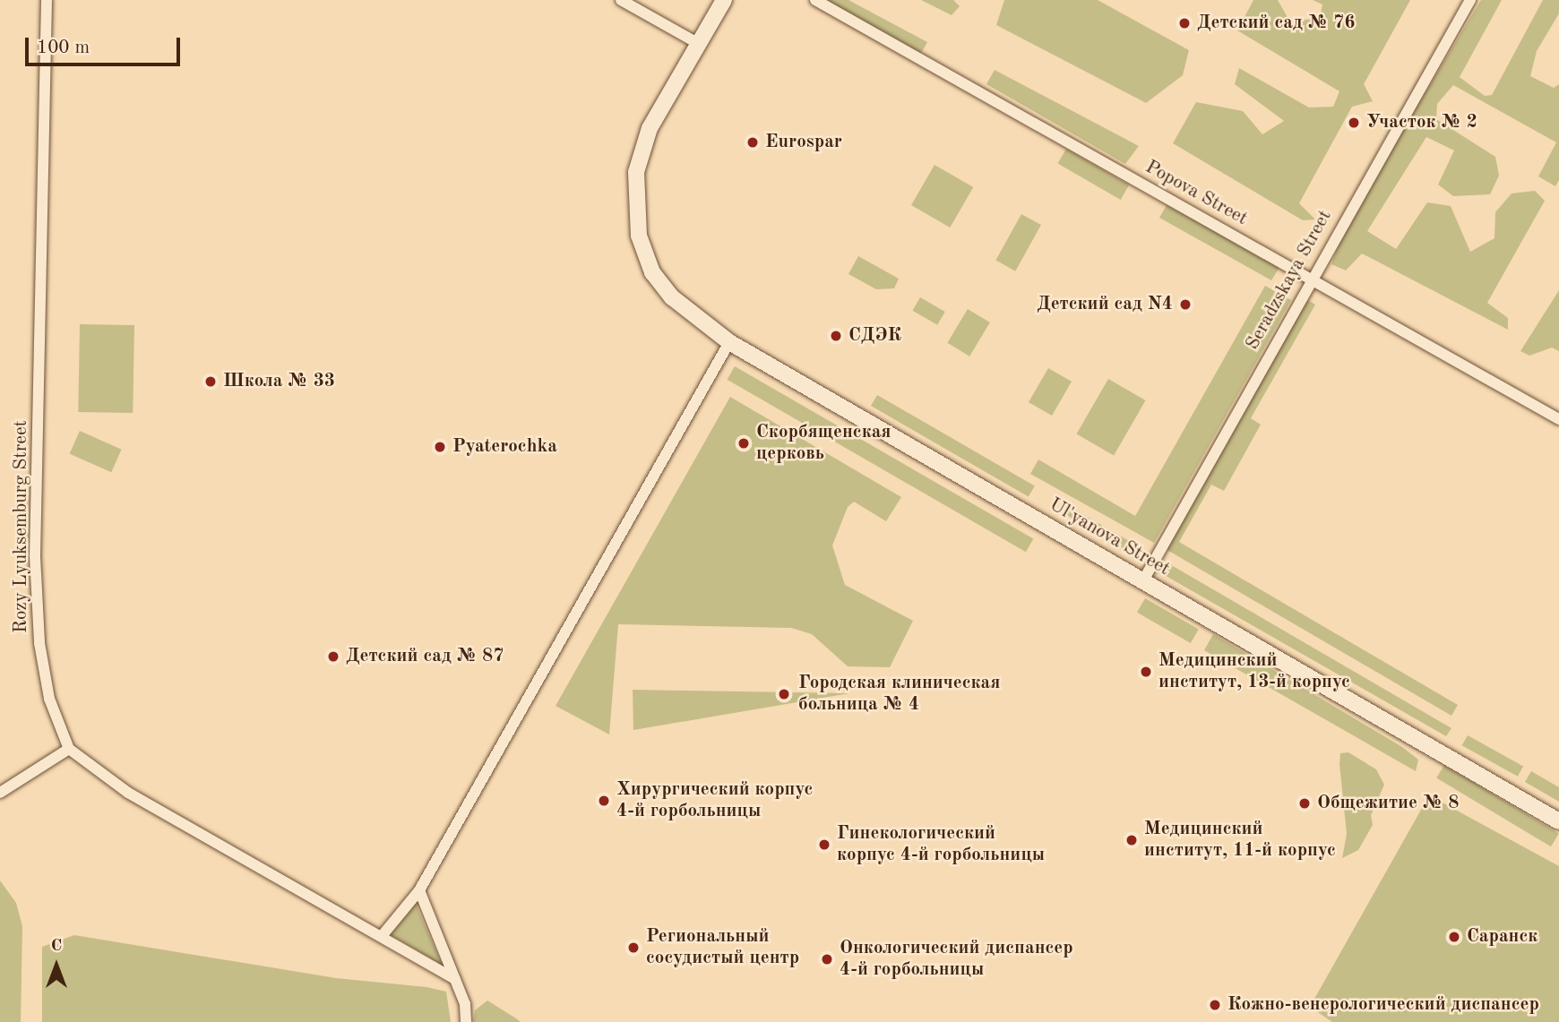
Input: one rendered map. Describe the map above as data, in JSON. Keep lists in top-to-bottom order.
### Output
{
  "streets": {
    "main road": ["Ul'yanova Street"],
    "street": ["Popova Street", "Seradzskaya Street", "Rozy Lyuksemburg Street"]
  },
  "crossings": [
    ["Popova Street", "Seradzskaya Street"],
    ["Seradzskaya Street", "Ul'yanova Street"]
  ],
  "places": [
    "Детский сад № 76",
    "Участок № 2",
    "Eurospar",
    "Детский сад N4",
    "СДЭК",
    "Школа № 33",
    "Скорбященская церковь",
    "Pyaterochka",
    "Детский сад № 87",
    "Медицинский институт, 13-й корпус",
    "Городская клиническая больница № 4",
    "Хирургический корпус 4-й горбольницы",
    "Общежитие № 8",
    "Медицинский институт, 11-й корпус",
    "Гинекологический корпус 4-й горбольницы",
    "Саранск",
    "Региональный сосудистый центр",
    "Онкологический диспансер 4-й горбольницы",
    "Кожно-венерологический диспансер"
  ],
  "scale_bar": "100 m",
  "north": "top"
}
